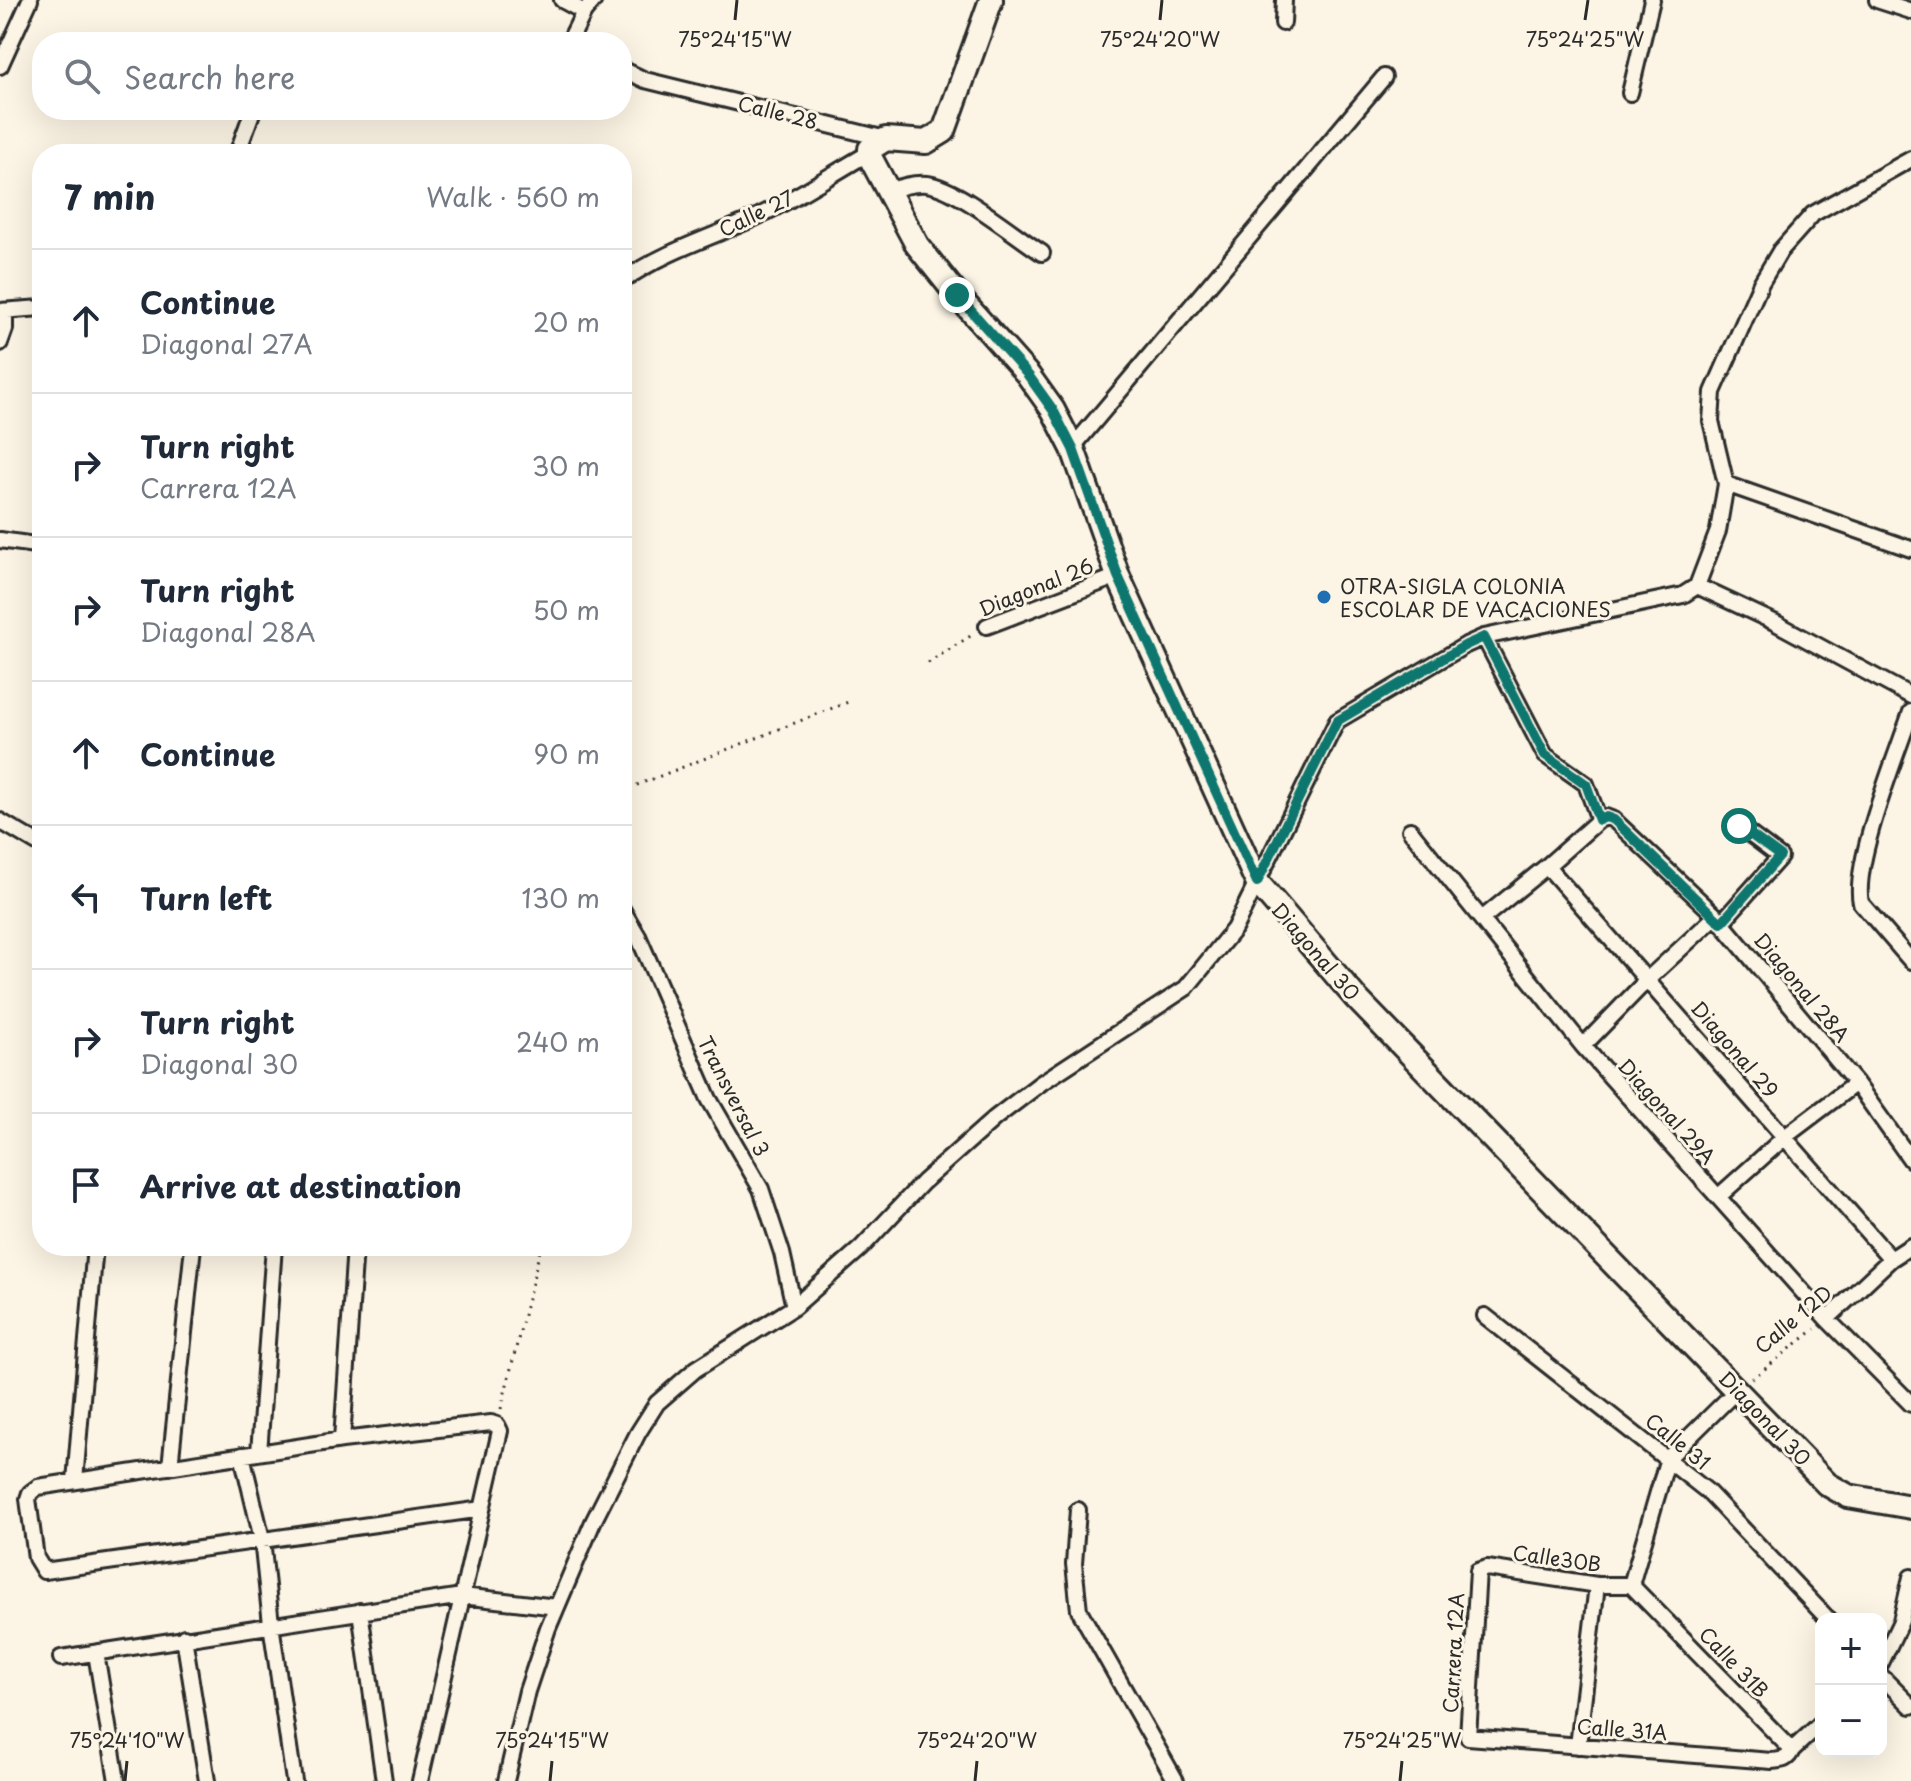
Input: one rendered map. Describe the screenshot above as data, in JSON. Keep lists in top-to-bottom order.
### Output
{
  "streets": {
    "street": [
      "Calle 28",
      "Calle 27",
      "Diagonal 26",
      "Diagonal 30",
      "Diagonal 28A",
      "Diagonal 29",
      "Transversal 3",
      "Diagonal 29A",
      "Calle 12D",
      "Calle 31",
      "Calle30B",
      "Carrera 12A",
      "Calle 31B",
      "Calle 31A"
    ]
  },
  "crossings": [
    ["Calle 28", "Calle 27"],
    ["Calle 28", "Diagonal 30"],
    ["Calle 27", "Diagonal 30"],
    ["Diagonal 26", "Diagonal 30"],
    ["Diagonal 30", "Calle 12D"],
    ["Diagonal 29", "Calle 12D"],
    ["Diagonal 29A", "Calle 12D"],
    ["Calle30B", "Carrera 12A"],
    ["Calle30B", "Calle 31B"],
    ["Carrera 12A", "Calle 31A"],
    ["Calle 31B", "Calle 31A"]
  ],
  "places": ["OTRA-SIGLA COLONIA ESCOLAR DE VACACIONES"],
  "page": {
    "search": "Search here",
    "heading": ["7 min", "Walk · 560 m"],
    "list": [
      ["Continue", "Diagonal 27A", "20 m"],
      ["Turn right", "Carrera 12A", "30 m"],
      ["Turn right", "Diagonal 28A", "50 m"],
      ["Continue", "90 m"],
      ["Turn left", "130 m"],
      ["Turn right", "Diagonal 30", "240 m"],
      "Arrive at destination"
    ],
    "map_buttons": ["+", "−"]
  },
  "coordinates": [
    "75°24'15\"W",
    "75°24'20\"W",
    "75°24'25\"W",
    "75°24'10\"W"
  ]
}
